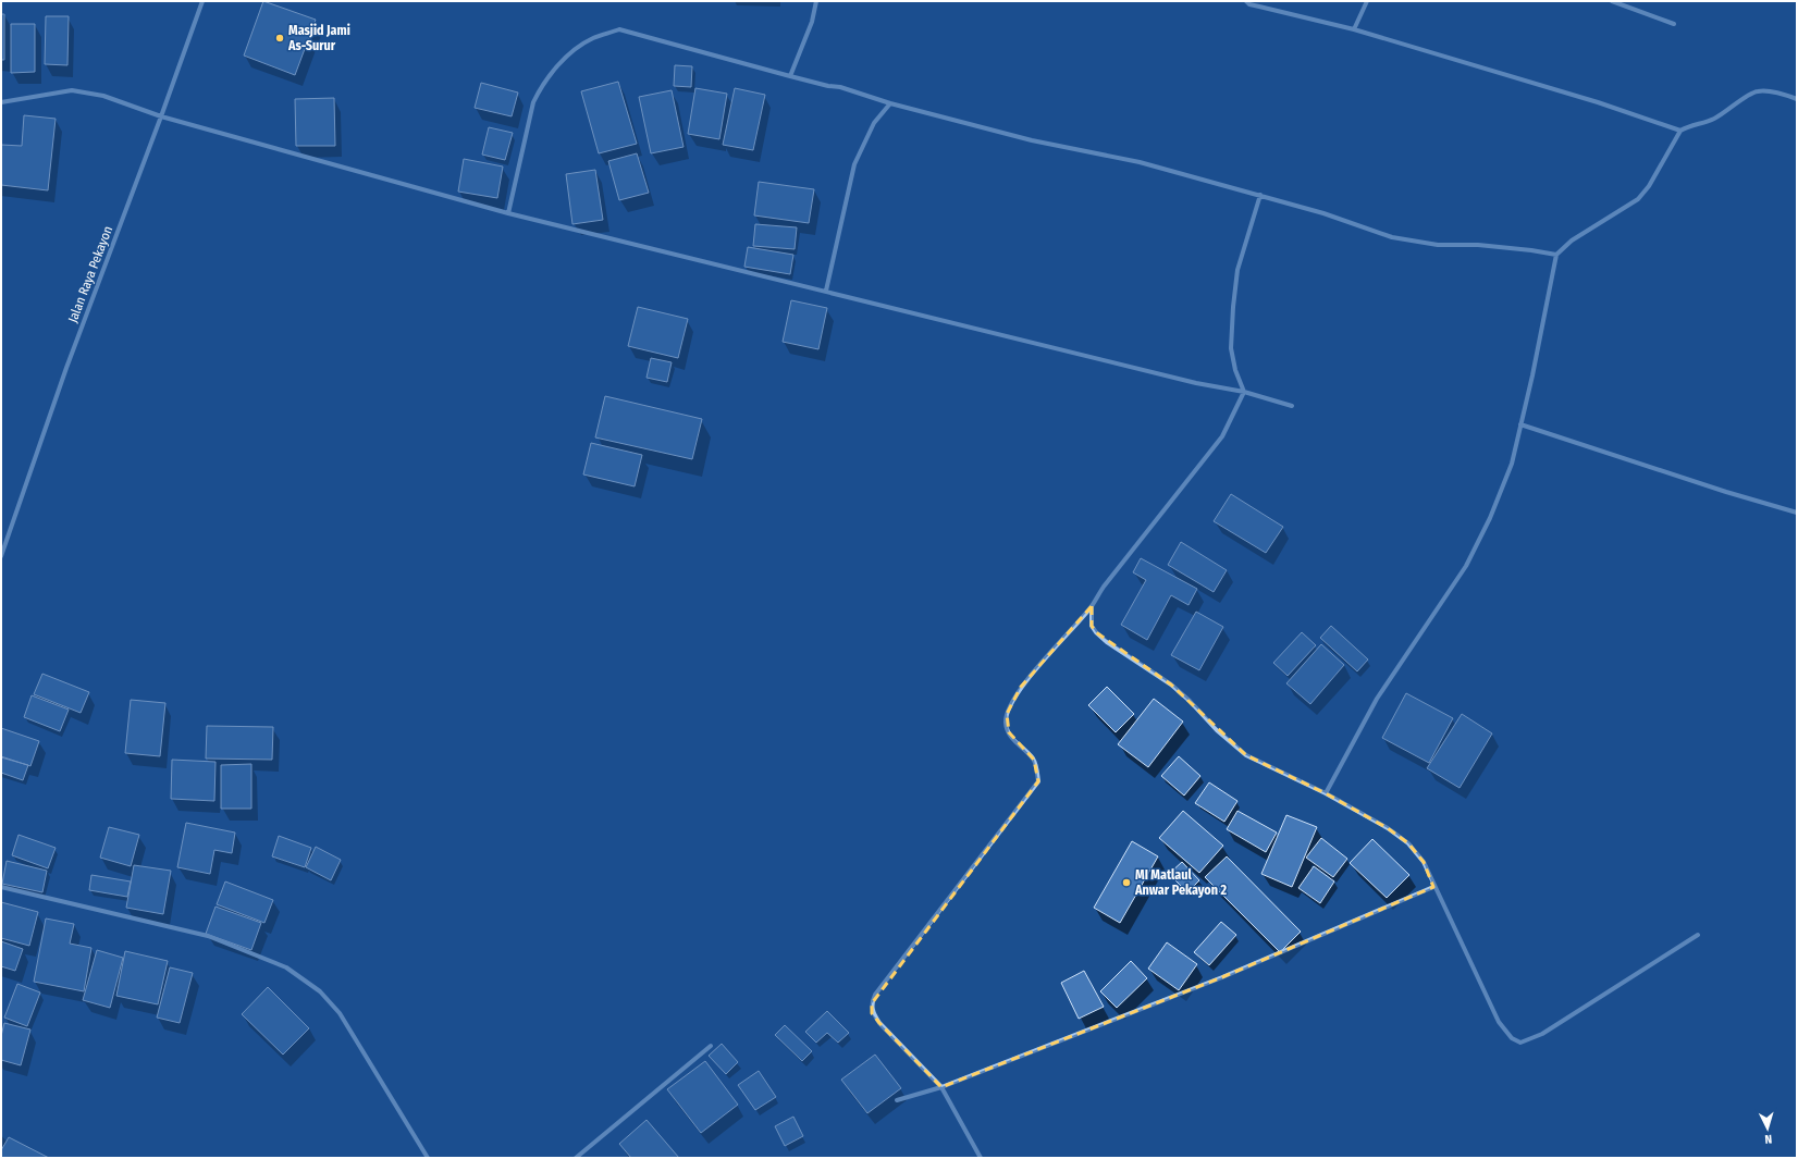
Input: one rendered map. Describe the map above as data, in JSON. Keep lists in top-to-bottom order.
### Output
{
  "streets": {
    "street": ["Jalan Raya Pekayon"]
  },
  "places": ["Masjid Jami As-Surur", "MI Matlaul Anwar Pekayon 2"],
  "north": "bottom"
}
